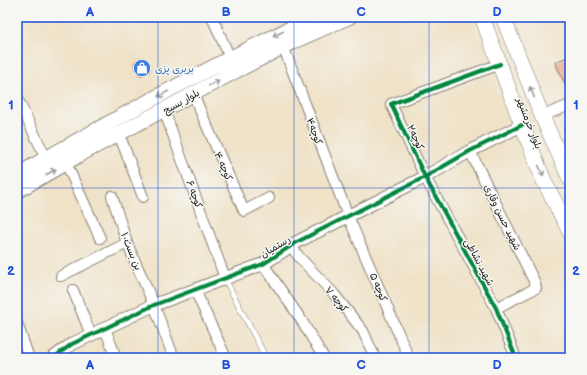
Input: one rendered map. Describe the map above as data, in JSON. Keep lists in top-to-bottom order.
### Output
{
  "streets": {
    "main road": ["بلوار بسیج", "بلوار خرمشهر"],
    "street": [
      "کوچه۴",
      "کوچه۲",
      "کوچه ۴",
      "کوچه ۶",
      "شهید حسن وقاری",
      "رستمیان",
      "بن بست۱۰",
      "شهید نشاطی",
      "کوچه ۵",
      "کوچه ۷"
    ]
  },
  "crossings": [
    ["بلوار بسیج", "کوچه۴"],
    ["بلوار بسیج", "کوچه ۴"],
    ["بلوار بسیج", "کوچه ۶"],
    ["بلوار خرمشهر", "کوچه۲"],
    ["بلوار خرمشهر", "رستمیان"],
    ["کوچه۴", "رستمیان"],
    ["کوچه۴", "کوچه ۵"],
    ["کوچه۲", "رستمیان"],
    ["کوچه۲", "شهید نشاطی"],
    ["کوچه ۶", "رستمیان"],
    ["شهید حسن وقاری", "رستمیان"],
    ["شهید حسن وقاری", "شهید نشاطی"],
    ["رستمیان", "بن بست۱۰"],
    ["رستمیان", "شهید نشاطی"],
    ["رستمیان", "کوچه ۵"],
    ["رستمیان", "کوچه ۷"]
  ],
  "places": {
    "shop": ["بربری پزی"]
  },
  "grid": {
    "columns": [
      "A",
      "B",
      "C",
      "D"
    ],
    "rows": ["1", "2"]
  }
}
